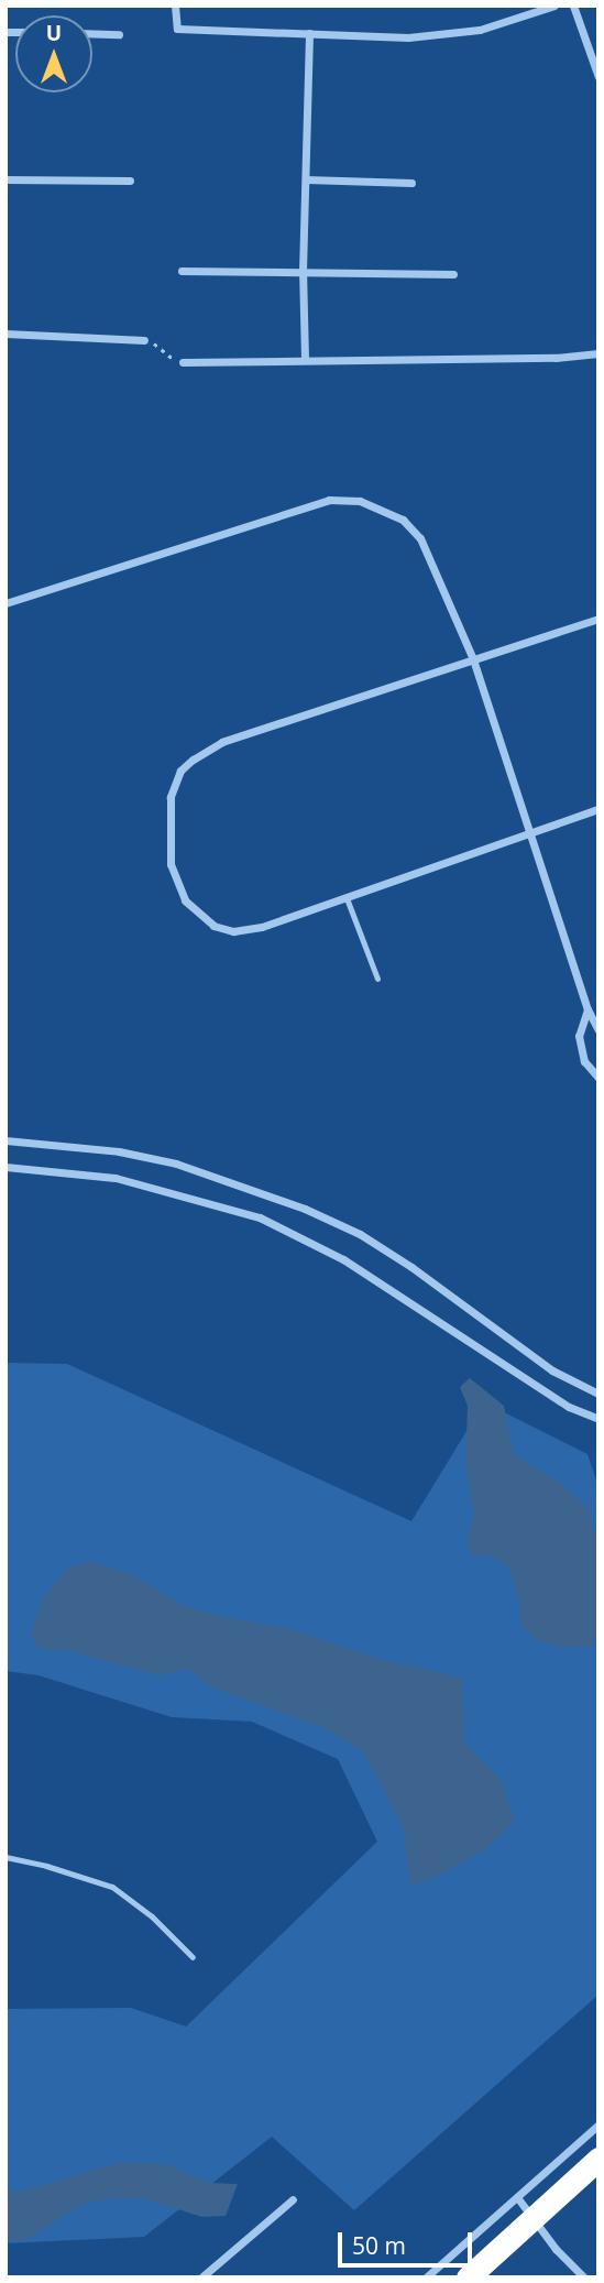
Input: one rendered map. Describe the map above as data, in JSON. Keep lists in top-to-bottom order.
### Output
{
  "scale_bar": "50 m",
  "north": "top"
}
